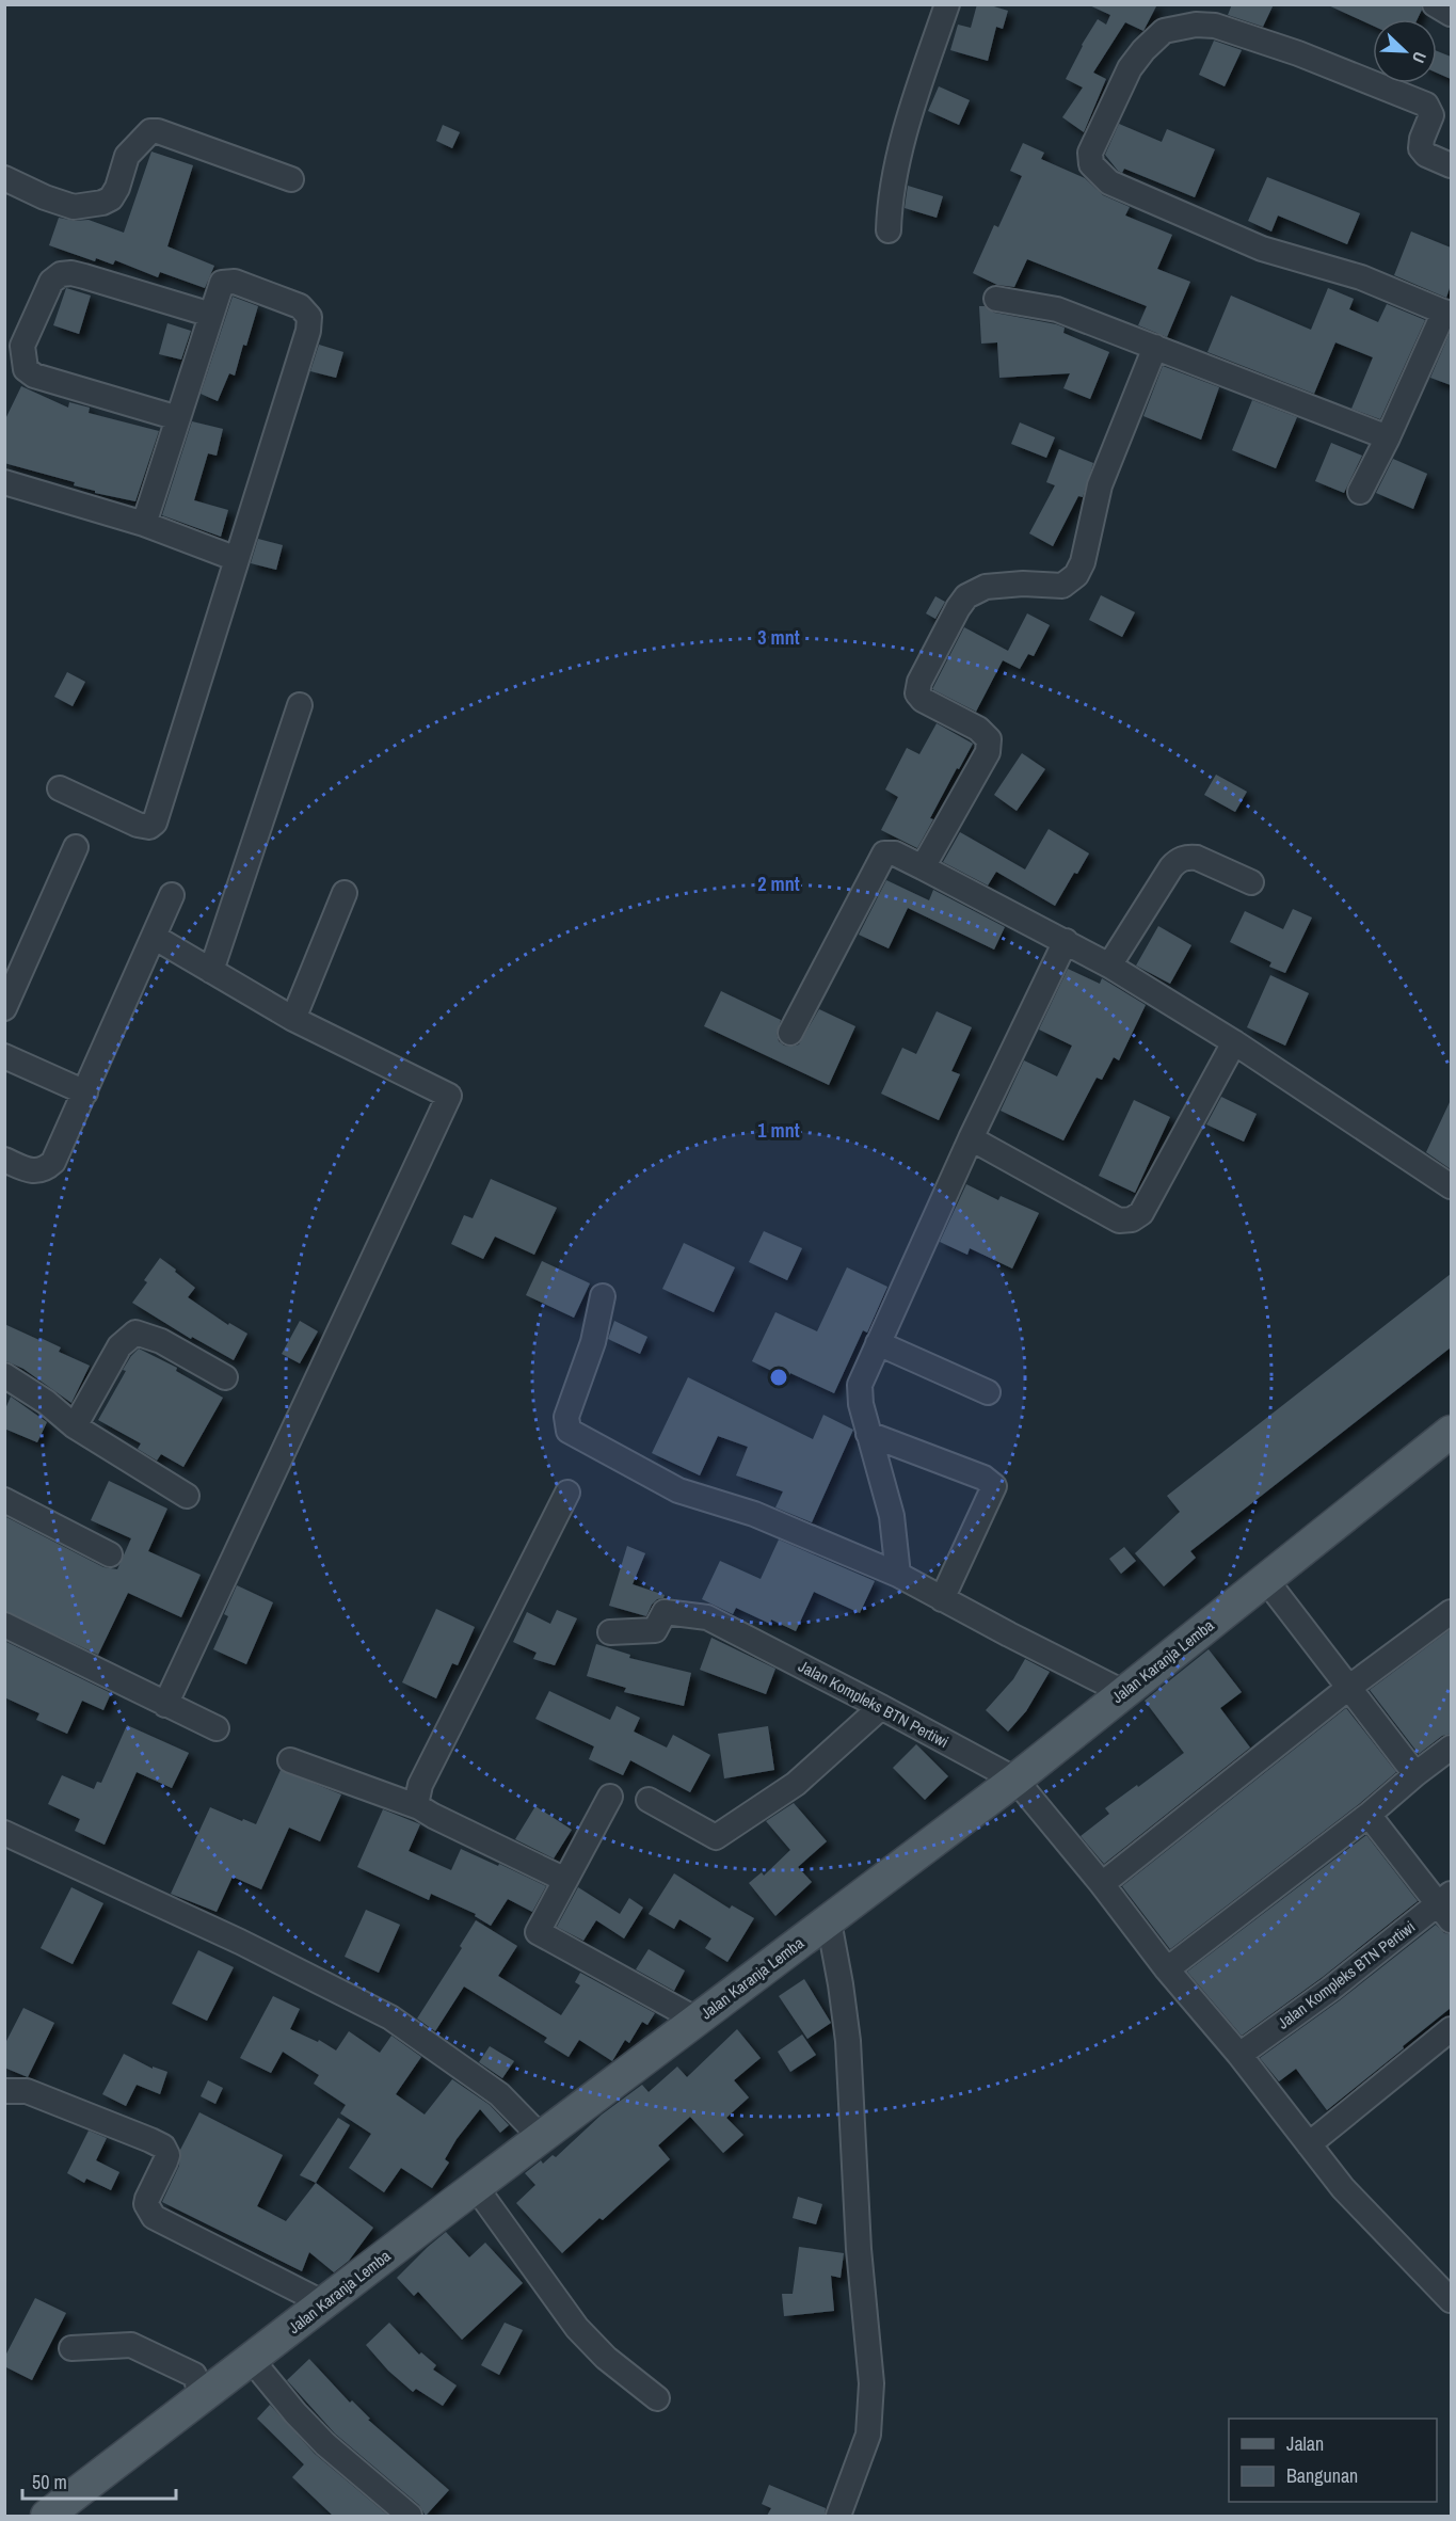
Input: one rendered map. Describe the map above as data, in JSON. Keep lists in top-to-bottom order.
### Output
{
  "streets": {
    "main road": ["Jalan Karanja Lemba"],
    "street": ["Jalan Kompleks BTN Pertiwi"]
  },
  "crossings": [
    ["Jalan Karanja Lemba", "Jalan Kompleks BTN Pertiwi"]
  ],
  "legend": ["Jalan", "Bangunan"],
  "scale_bar": "50 m",
  "north": "bottom right",
  "rings": ["3 mnt", "2 mnt", "1 mnt"]
}
